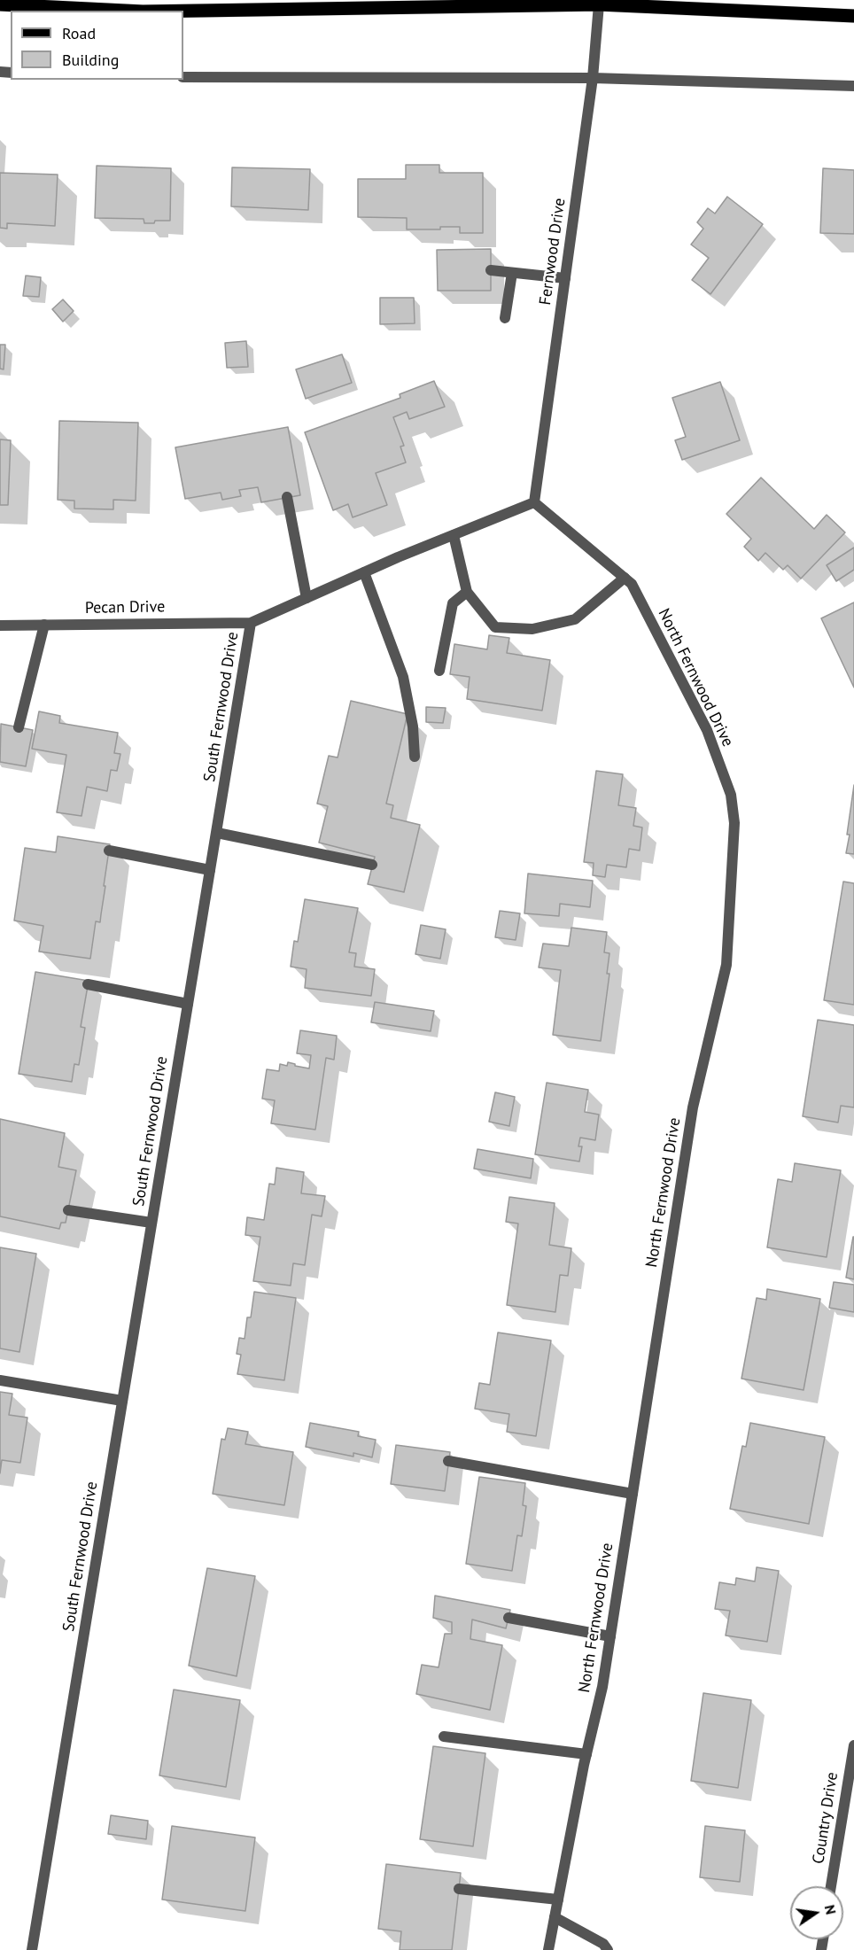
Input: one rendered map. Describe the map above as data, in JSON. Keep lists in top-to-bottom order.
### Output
{
  "streets": {
    "street": [
      "Fernwood Drive",
      "Pecan Drive",
      "North Fernwood Drive",
      "South Fernwood Drive",
      "Country Drive"
    ]
  },
  "crossings": [
    ["Fernwood Drive", "North Fernwood Drive"],
    ["Fernwood Drive", "South Fernwood Drive"],
    ["Pecan Drive", "South Fernwood Drive"],
    ["North Fernwood Drive", "South Fernwood Drive"]
  ],
  "legend": ["Road", "Building"],
  "north": "right"
}
